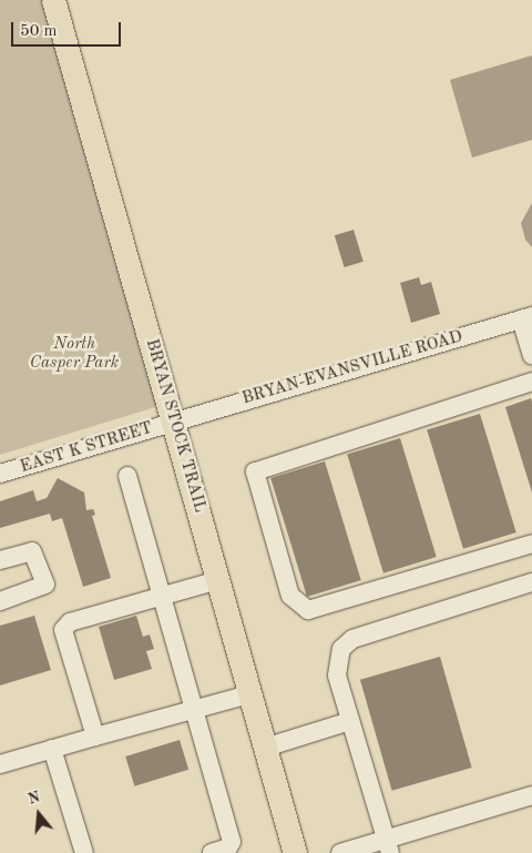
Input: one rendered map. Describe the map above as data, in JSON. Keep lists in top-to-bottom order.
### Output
{
  "streets": {
    "main road": ["BRYAN STOCK TRAIL"],
    "street": ["BRYAN-EVANSVILLE ROAD", "EAST K STREET"]
  },
  "crossings": [
    ["BRYAN-EVANSVILLE ROAD", "BRYAN STOCK TRAIL"],
    ["BRYAN-EVANSVILLE ROAD", "EAST K STREET"],
    ["BRYAN STOCK TRAIL", "EAST K STREET"]
  ],
  "parks": ["North Casper Park"],
  "scale_bar": "50 m",
  "north": "top"
}
